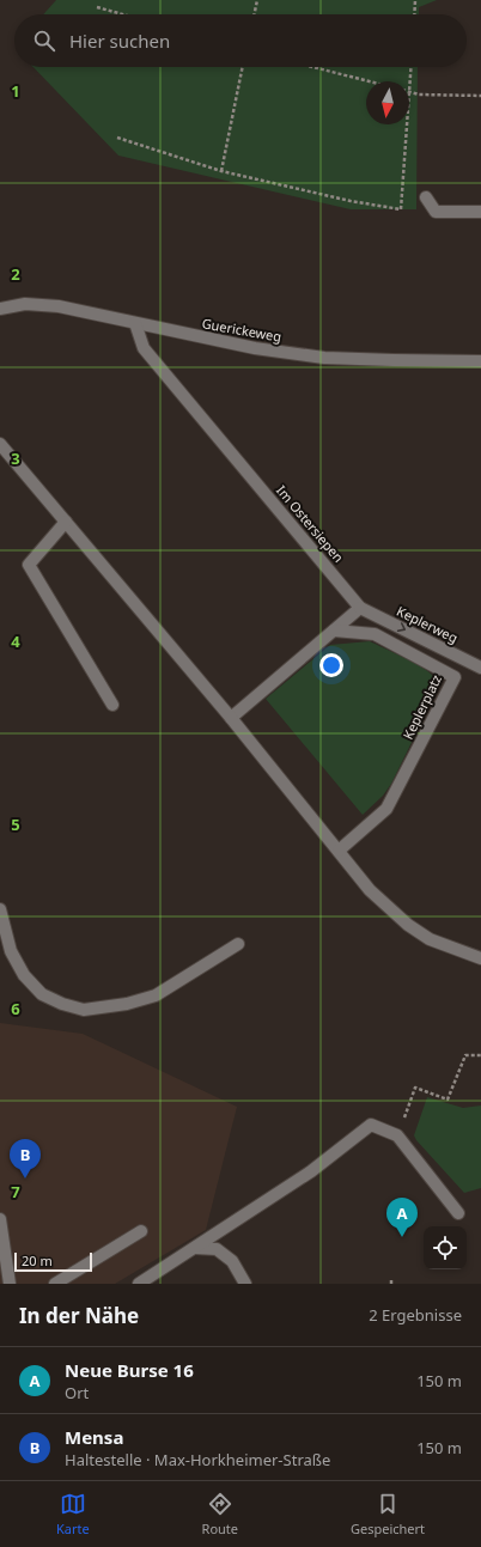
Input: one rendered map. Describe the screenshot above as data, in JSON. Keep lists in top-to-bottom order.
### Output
{
  "streets": {
    "street": [
      "Guerickeweg",
      "Im Ostersiepen",
      "Keplerweg",
      "Keplerplatz"
    ]
  },
  "crossings": [
    ["Guerickeweg", "Im Ostersiepen"],
    ["Im Ostersiepen", "Keplerweg"]
  ],
  "one_way": ["Keplerweg"],
  "scale_bar": "20 m",
  "north": "bottom",
  "page": {
    "search": "Hier suchen",
    "pins": ["B", "A"],
    "scale": "20 m",
    "heading": ["In der Nähe", "2 Ergebnisse"],
    "list": [
      {
        "mark": "A",
        "name": "Neue Burse 16",
        "note": "Ort",
        "value": "150 m"
      },
      {
        "mark": "B",
        "name": "Mensa",
        "note": "Haltestelle · Max-Horkheimer-Straße",
        "value": "150 m"
      }
    ],
    "nav": ["Karte", "Route", "Gespeichert"]
  },
  "grid": {
    "rows": [
      "1",
      "2",
      "3",
      "4",
      "5",
      "6",
      "7"
    ]
  }
}
